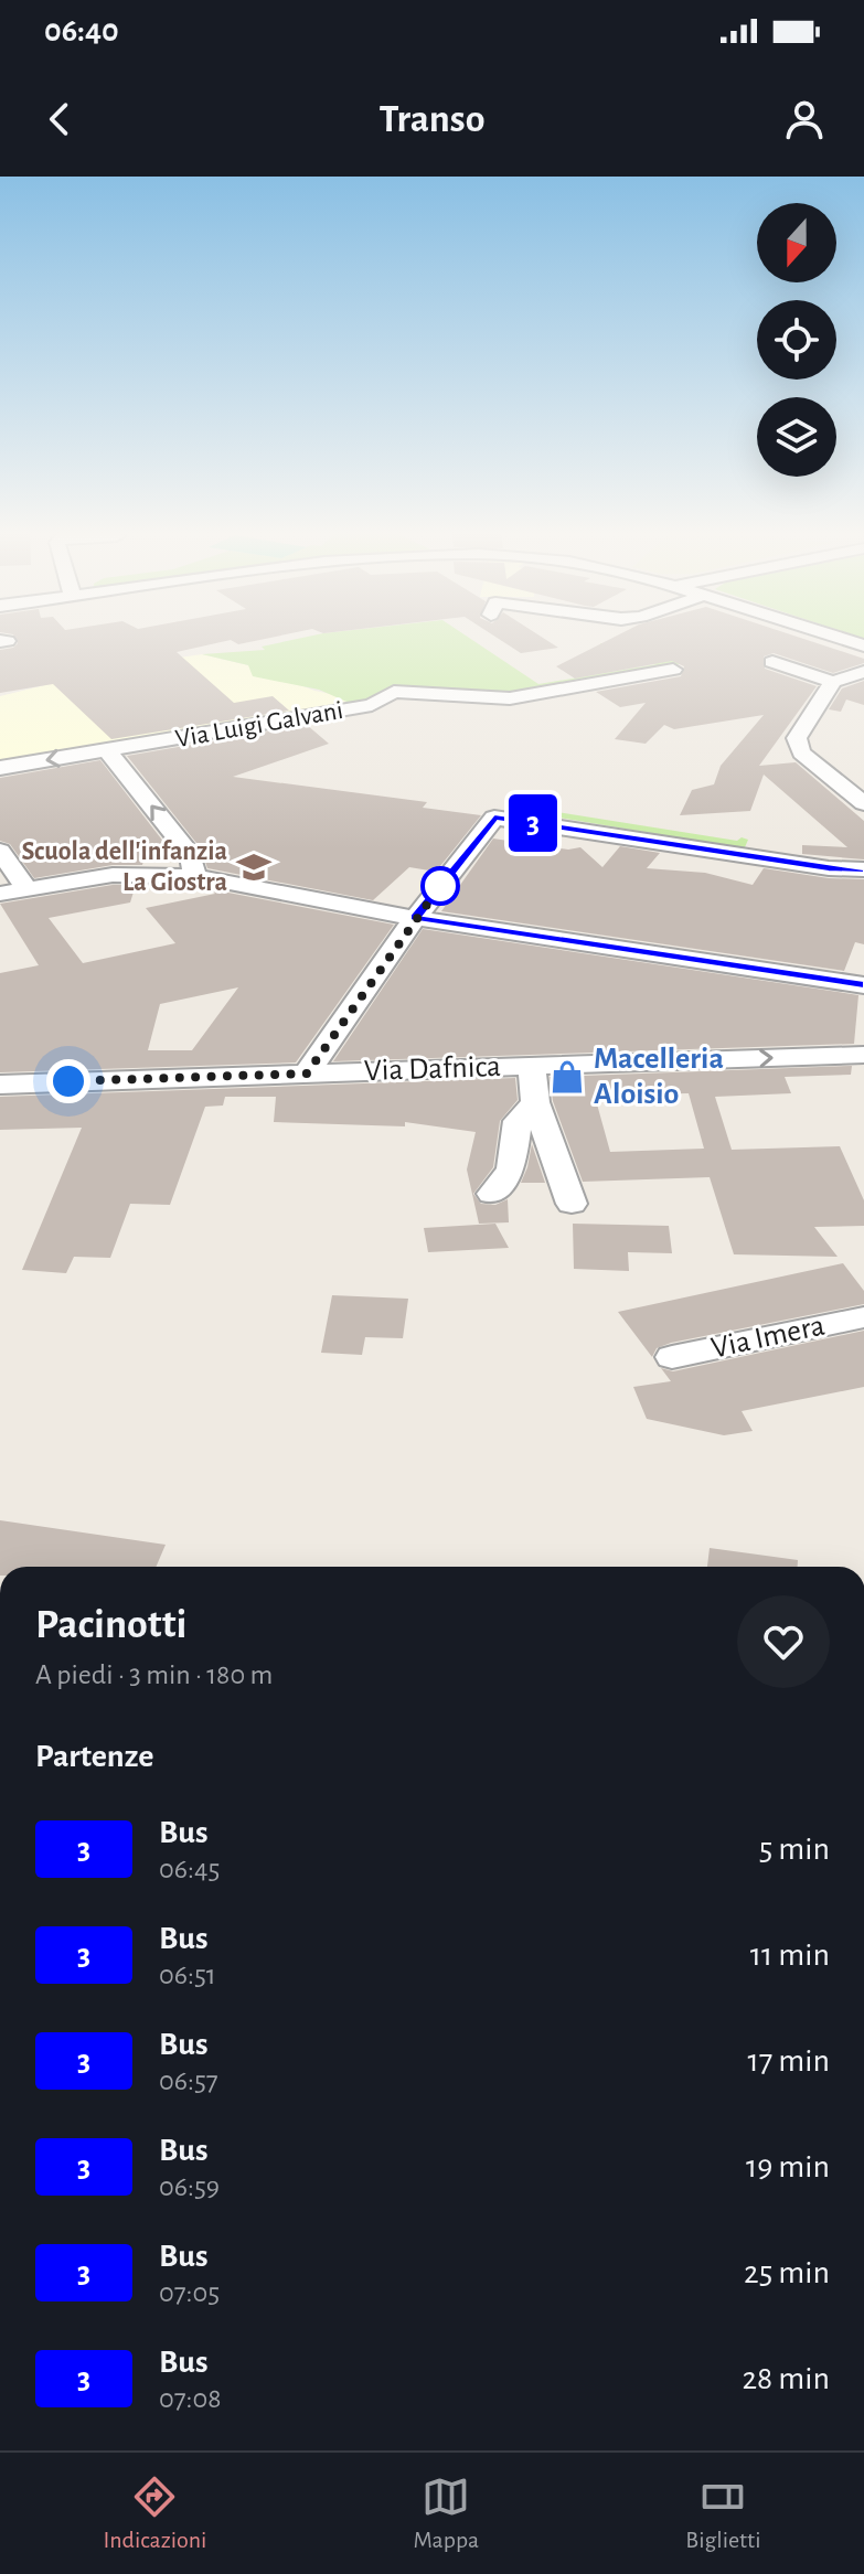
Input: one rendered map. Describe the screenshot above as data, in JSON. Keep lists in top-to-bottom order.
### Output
{
  "streets": {
    "street": ["Via Luigi Galvani", "Via Dafnica", "Via Imera"]
  },
  "places": {
    "school or university": ["Scuola dell'infanzia La Giostra"],
    "shop": ["Macelleria Aloisio"]
  },
  "lines": ["bus line 3"],
  "north": "bottom",
  "page": {
    "status": "06:40",
    "header": "Transo",
    "on_map": "3",
    "heading": [
      ["Pacinotti", "A piedi · 3 min · 180 m"],
      "Partenze"
    ],
    "list": [
      {
        "mark": "3",
        "name": "Bus",
        "note": "06:45",
        "value": "5 min"
      },
      {
        "mark": "3",
        "name": "Bus",
        "note": "06:51",
        "value": "11 min"
      },
      {
        "mark": "3",
        "name": "Bus",
        "note": "06:57",
        "value": "17 min"
      },
      {
        "mark": "3",
        "name": "Bus",
        "note": "06:59",
        "value": "19 min"
      },
      {
        "mark": "3",
        "name": "Bus",
        "note": "07:05",
        "value": "25 min"
      },
      {
        "mark": "3",
        "name": "Bus",
        "note": "07:08",
        "value": "28 min"
      }
    ],
    "tabs": ["Indicazioni", "Mappa", "Biglietti"]
  }
}
